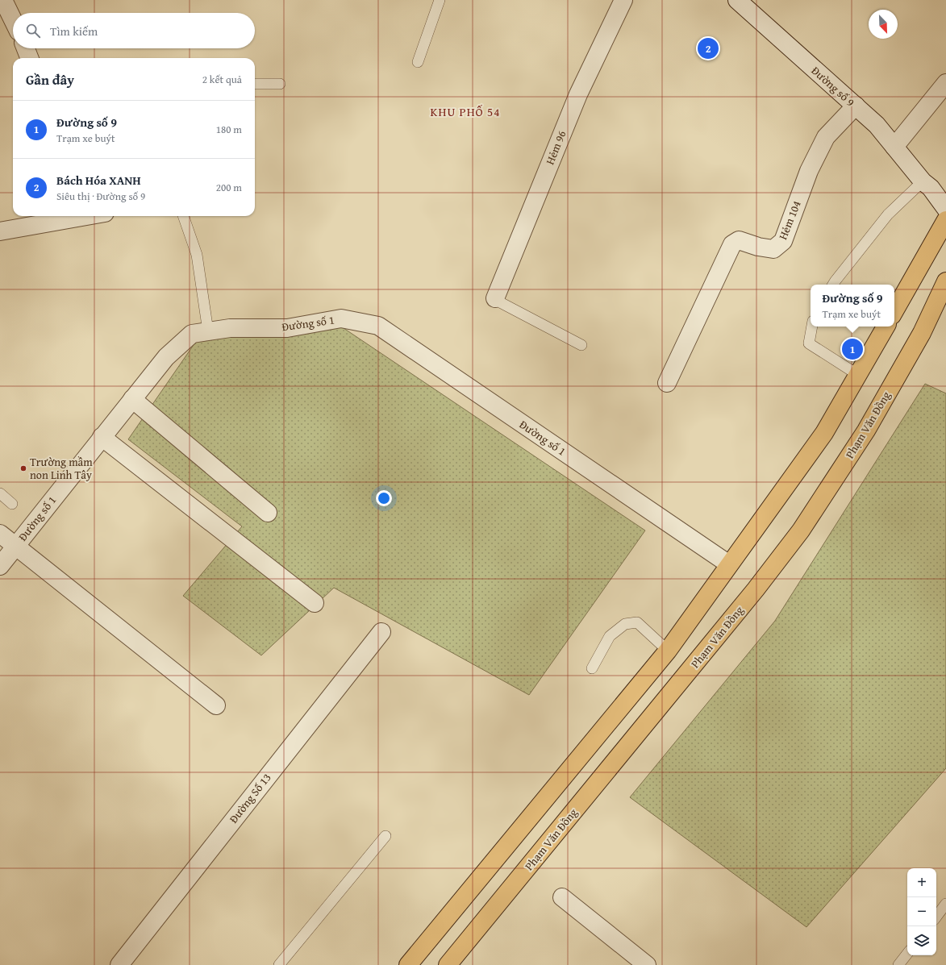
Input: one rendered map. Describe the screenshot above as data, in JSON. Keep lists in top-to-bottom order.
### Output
{
  "streets": {
    "highway": ["Phạm Văn Đồng"],
    "street": [
      "Đường số 9",
      "Hẻm 96",
      "Hẻm 104",
      "Đường số 1",
      "Đường Số 13"
    ]
  },
  "crossings": [
    ["Đường số 9", "Hẻm 104"]
  ],
  "districts": ["KHU PHỐ 54"],
  "places": ["Trường mầm non Linh Tây"],
  "north": "bottom right",
  "page": {
    "search": "Tìm kiếm",
    "pins": ["2", "1"],
    "heading": ["Gần đây", "2 kết quả"],
    "list": [
      {
        "mark": "1",
        "name": "Đường số 9",
        "note": "Trạm xe buýt",
        "value": "180 m"
      },
      {
        "mark": "2",
        "name": "Bách Hóa XANH",
        "note": "Siêu thị · Đường số 9",
        "value": "200 m"
      }
    ],
    "popup": ["Đường số 9", "Trạm xe buýt"],
    "map_buttons": ["+", "−"]
  }
}
